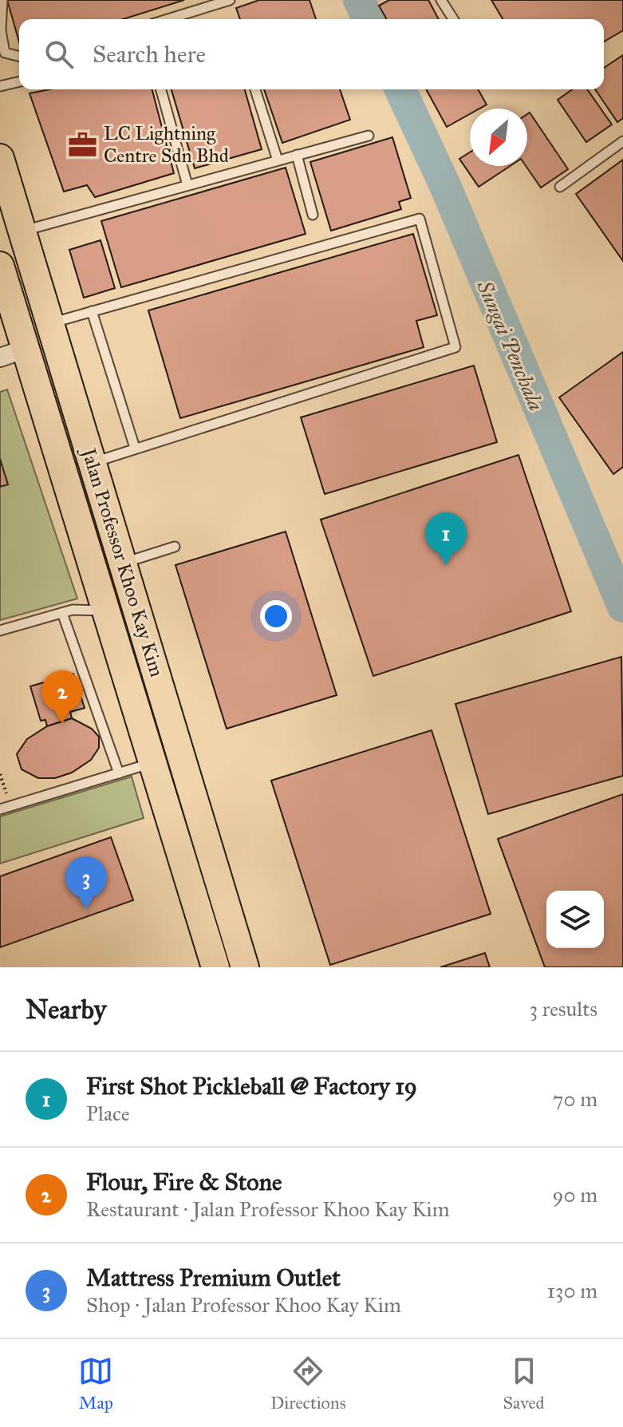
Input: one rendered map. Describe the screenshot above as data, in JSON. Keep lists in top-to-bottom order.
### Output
{
  "streets": {
    "main road": ["Jalan Professor Khoo Kay Kim"]
  },
  "water": ["Sungai Penchala"],
  "places": {
    "office": ["LC Lightning Centre Sdn Bhd"]
  },
  "north": "bottom left",
  "page": {
    "search": "Search here",
    "pins": ["1", "2", "3"],
    "heading": ["Nearby", "3 results"],
    "list": [
      {
        "mark": "1",
        "name": "First Shot Pickleball @ Factory 19",
        "note": "Place",
        "value": "70 m"
      },
      {
        "mark": "2",
        "name": "Flour, Fire & Stone",
        "note": "Restaurant · Jalan Professor Khoo Kay Kim",
        "value": "90 m"
      },
      {
        "mark": "3",
        "name": "Mattress Premium Outlet",
        "note": "Shop · Jalan Professor Khoo Kay Kim",
        "value": "130 m"
      }
    ],
    "nav": ["Map", "Directions", "Saved"]
  }
}
